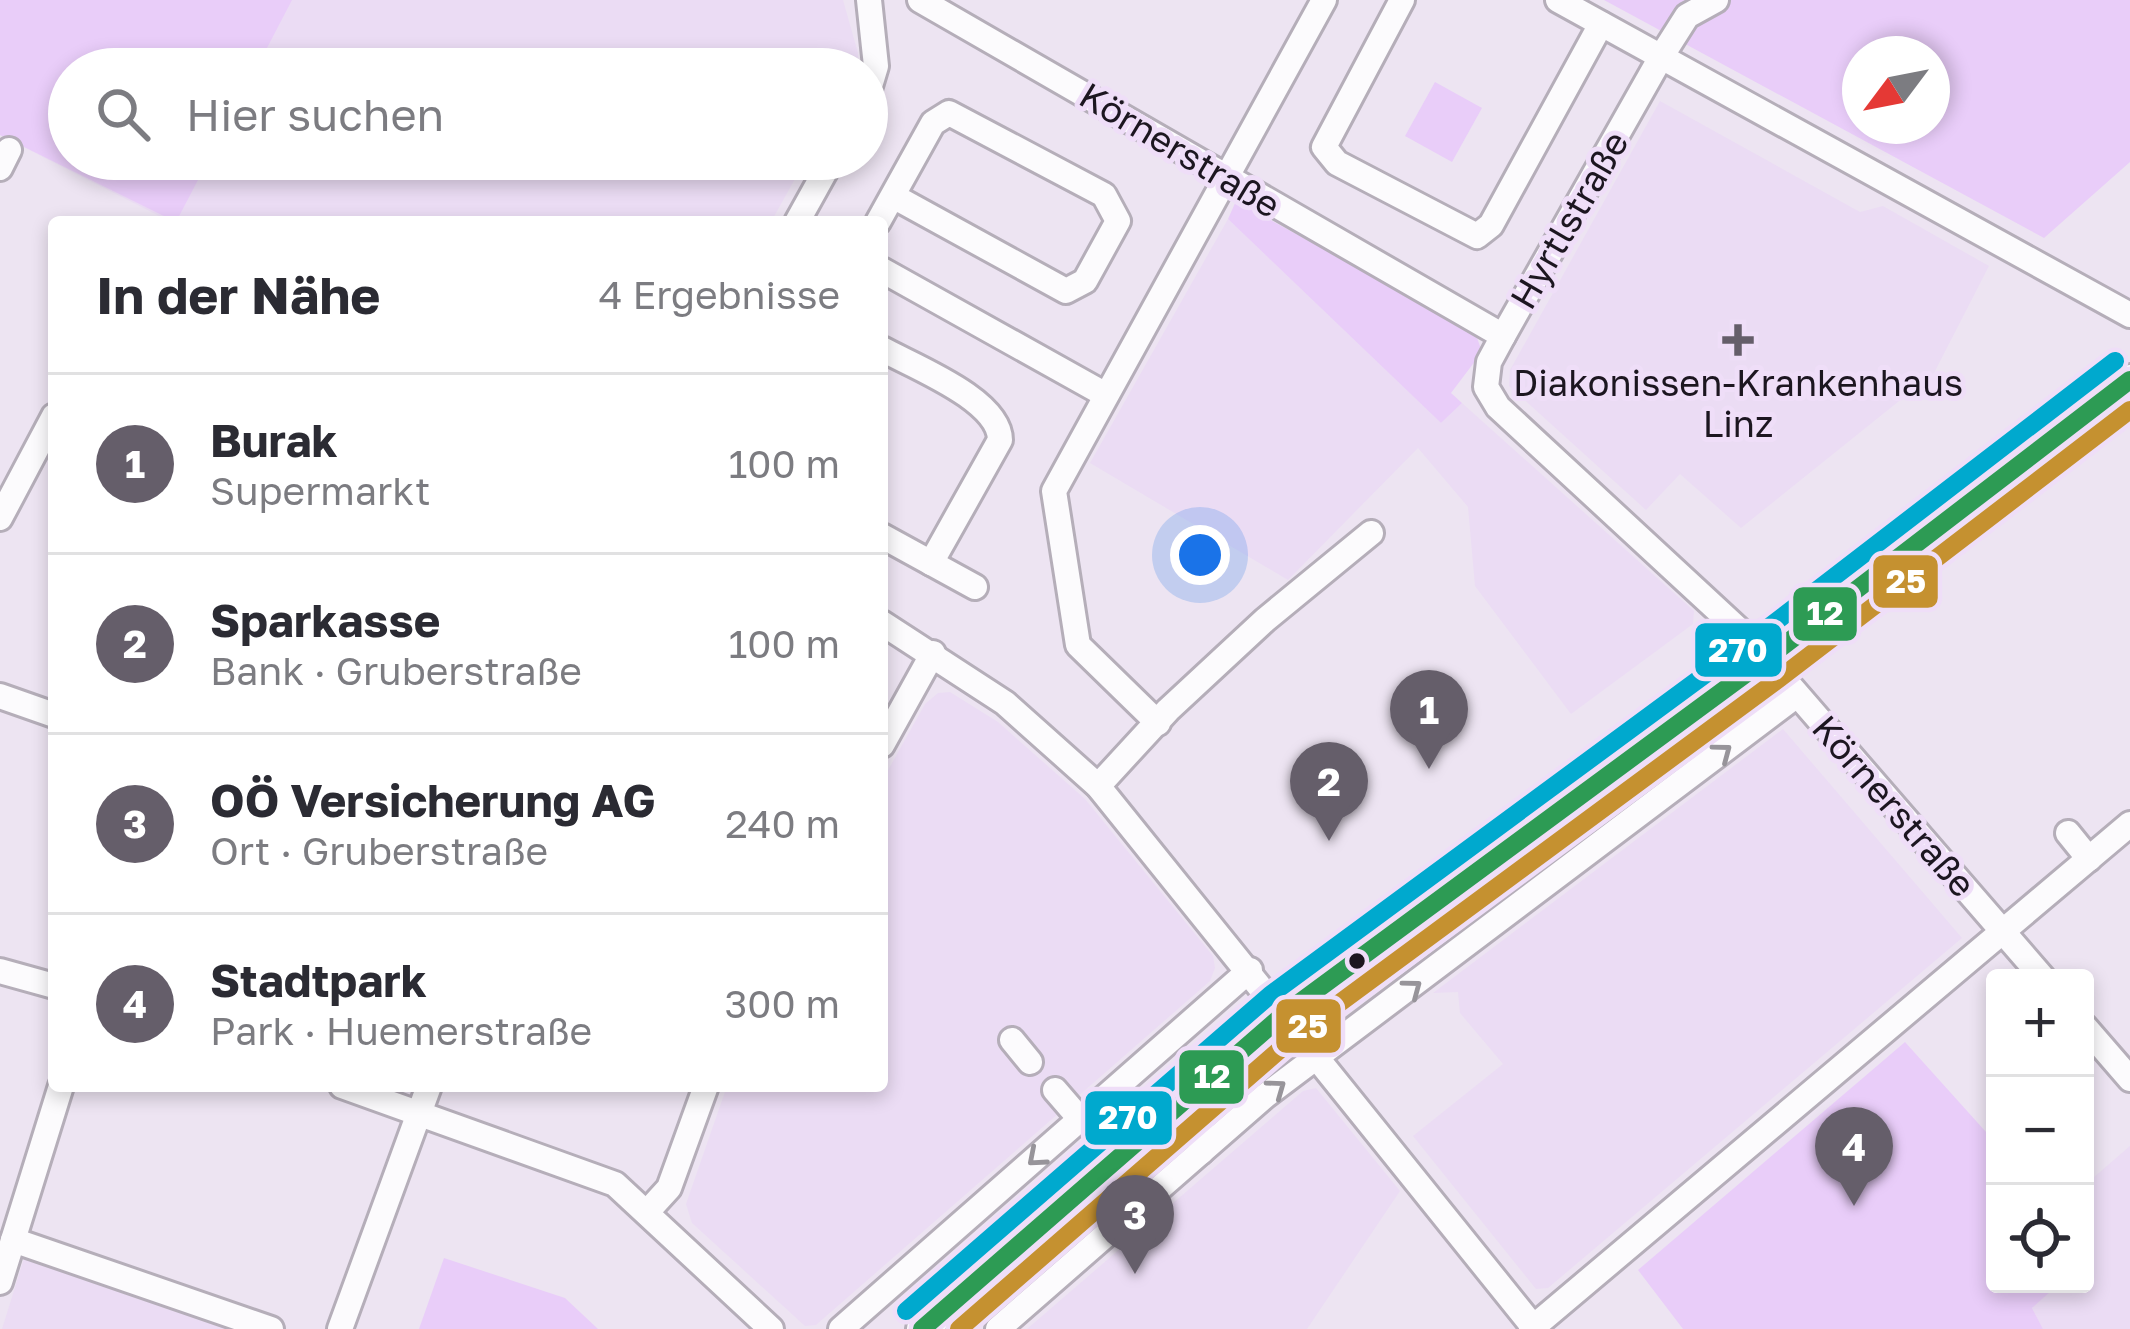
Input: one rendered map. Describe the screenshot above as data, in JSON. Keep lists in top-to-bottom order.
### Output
{
  "streets": {
    "street": ["Körnerstraße", "Hyrtlstraße"]
  },
  "crossings": [
    ["Körnerstraße", "Hyrtlstraße"]
  ],
  "places": {
    "health": ["Diakonissen-Krankenhaus Linz"]
  },
  "lines": ["transit line 270", "transit line 12", "transit line 25"],
  "north": "bottom left",
  "page": {
    "search": "Hier suchen",
    "heading": ["In der Nähe", "4 Ergebnisse"],
    "list": [
      {
        "mark": "1",
        "name": "Burak",
        "note": "Supermarkt",
        "value": "100 m"
      },
      {
        "mark": "2",
        "name": "Sparkasse",
        "note": "Bank · Gruberstraße",
        "value": "100 m"
      },
      {
        "mark": "3",
        "name": "OÖ Versicherung AG",
        "note": "Ort · Gruberstraße",
        "value": "240 m"
      },
      {
        "mark": "4",
        "name": "Stadtpark",
        "note": "Park · Huemerstraße",
        "value": "300 m"
      }
    ],
    "pins": [
      "1",
      "2",
      "4",
      "3"
    ],
    "map_buttons": ["+", "−"]
  }
}
